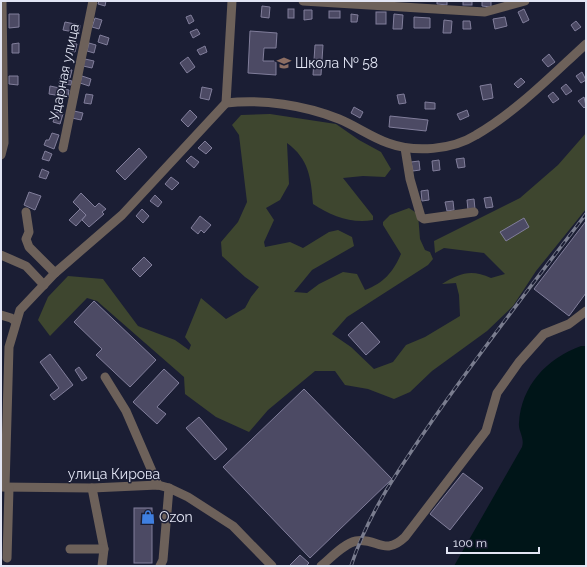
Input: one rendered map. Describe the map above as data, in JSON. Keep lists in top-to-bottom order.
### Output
{
  "streets": {
    "street": ["Ударная улица", "улица Кирова"]
  },
  "places": {
    "school or university": ["Школа № 58"],
    "shop": ["Ozon"]
  },
  "scale_bar": "100 m"
}
